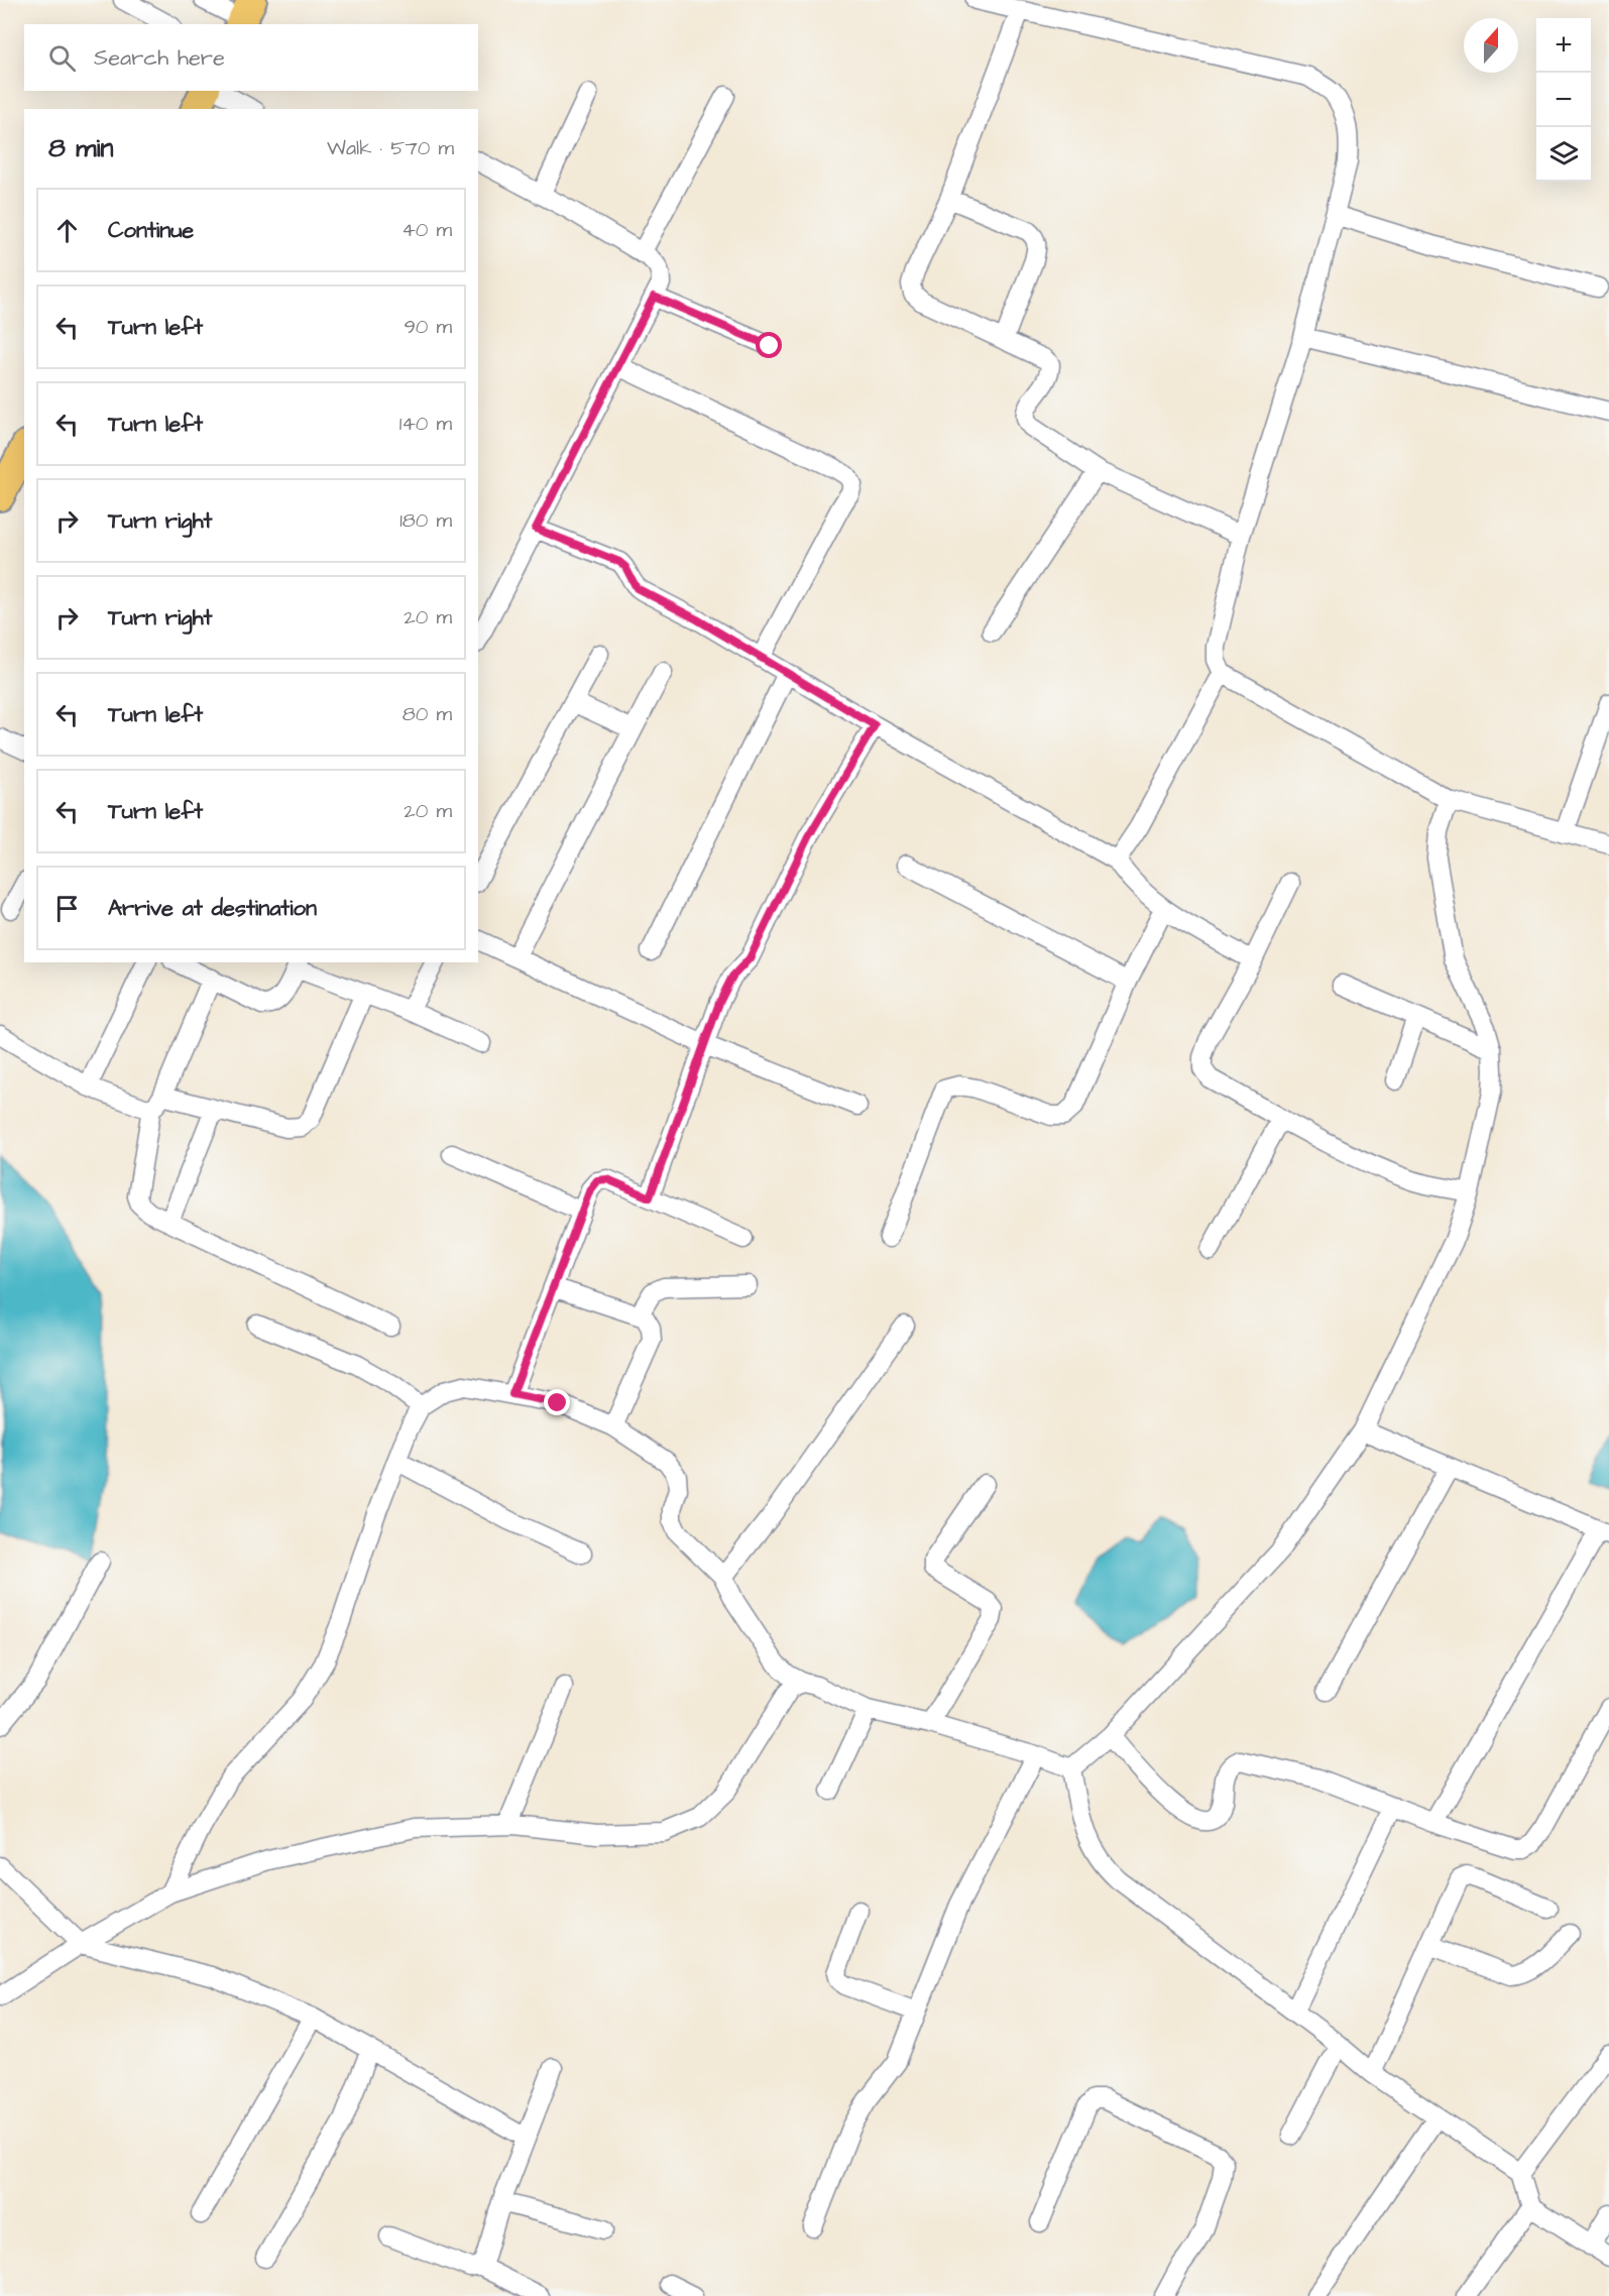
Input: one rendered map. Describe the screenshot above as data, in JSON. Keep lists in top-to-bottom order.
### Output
{
  "north": "top",
  "page": {
    "map_buttons": ["+", "−"],
    "search": "Search here",
    "heading": ["8 min", "Walk · 570 m"],
    "list": [
      ["Continue", "40 m"],
      ["Turn left", "90 m"],
      ["Turn left", "140 m"],
      ["Turn right", "180 m"],
      ["Turn right", "20 m"],
      ["Turn left", "80 m"],
      ["Turn left", "20 m"],
      "Arrive at destination"
    ]
  }
}
